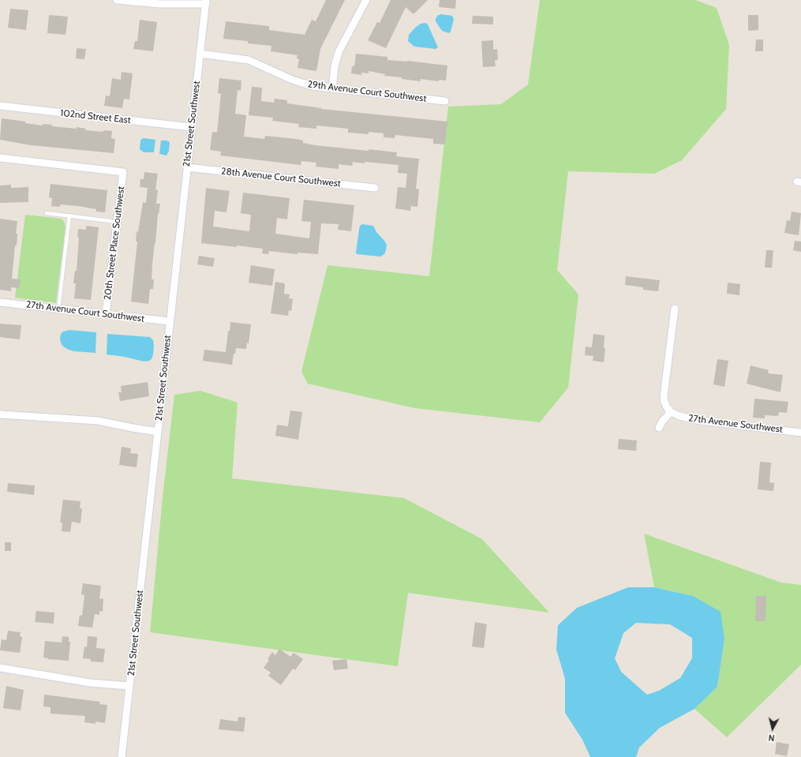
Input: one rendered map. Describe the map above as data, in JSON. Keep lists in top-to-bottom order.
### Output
{
  "streets": {
    "street": [
      "29th Avenue Court Southwest",
      "102nd Street East",
      "21st Street Southwest",
      "28th Avenue Court Southwest",
      "20th Street Place Southwest",
      "27th Avenue Court Southwest",
      "27th Avenue Southwest"
    ]
  },
  "crossings": [
    ["29th Avenue Court Southwest", "21st Street Southwest"],
    ["102nd Street East", "21st Street Southwest"],
    ["21st Street Southwest", "28th Avenue Court Southwest"],
    ["21st Street Southwest", "27th Avenue Court Southwest"],
    ["20th Street Place Southwest", "27th Avenue Court Southwest"]
  ],
  "north": "bottom"
}
